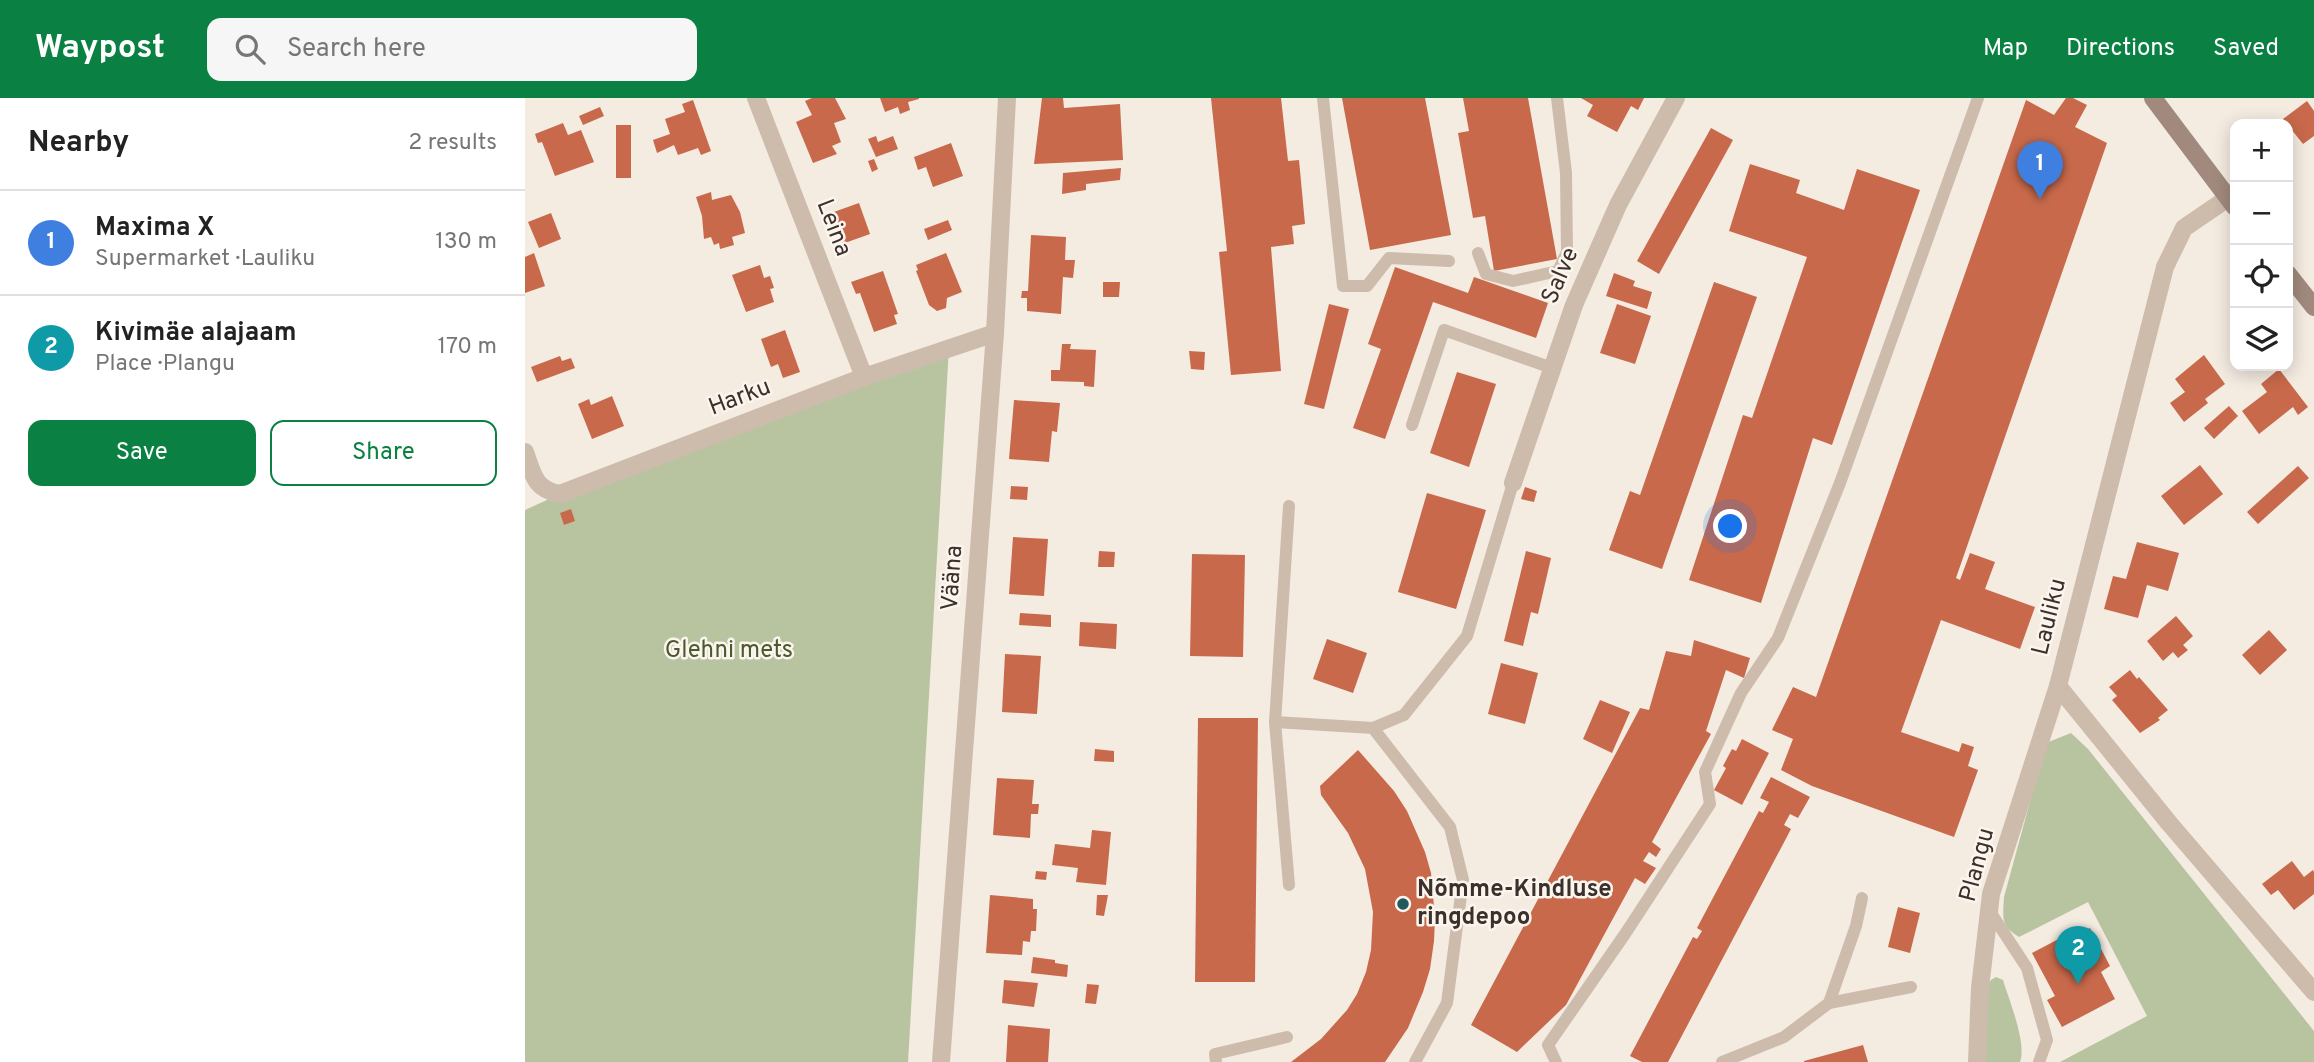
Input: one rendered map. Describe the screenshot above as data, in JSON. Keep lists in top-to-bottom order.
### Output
{
  "streets": {
    "street": [
      "Leina",
      "Salve",
      "Harku",
      "Vääna",
      "Lauliku",
      "Plangu"
    ]
  },
  "crossings": [
    ["Leina", "Harku"],
    ["Harku", "Vääna"],
    ["Lauliku", "Plangu"]
  ],
  "parks": ["Glehni mets"],
  "places": ["Nõmme-Kindluse ringdepoo"],
  "page": {
    "header": "Waypost",
    "search": "Search here",
    "nav": ["Map", "Directions", "Saved"],
    "heading": ["Nearby", "2 results"],
    "map_buttons": ["+", "−"],
    "pins": ["1", "2"],
    "list": [
      {
        "mark": "1",
        "name": "Maxima X",
        "note": "Supermarket · Lauliku",
        "value": "130 m"
      },
      {
        "mark": "2",
        "name": "Kivimäe alajaam",
        "note": "Place · Plangu",
        "value": "170 m"
      }
    ],
    "buttons": ["Save", "Share"]
  }
}
